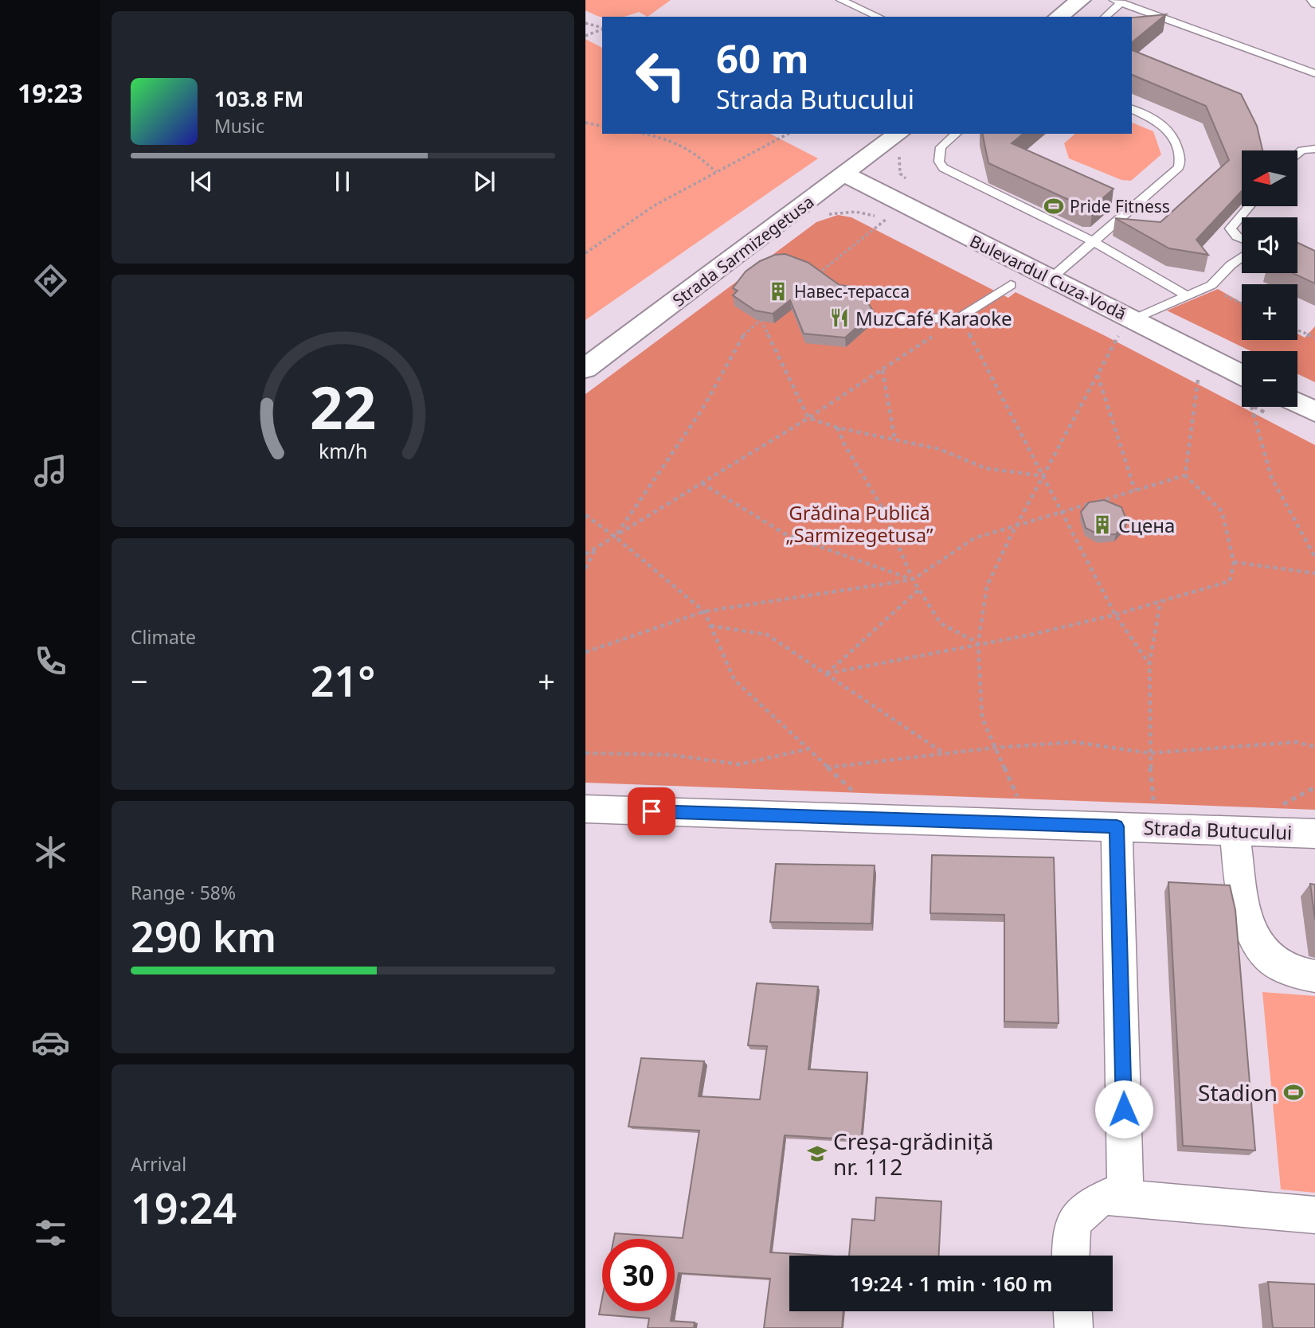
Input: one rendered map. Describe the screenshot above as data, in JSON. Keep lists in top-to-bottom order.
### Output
{
  "streets": {
    "main road": ["Strada Sarmizegetusa", "Bulevardul Cuza-Vodă"],
    "street": ["Strada Butucului"]
  },
  "crossings": [
    ["Strada Sarmizegetusa", "Bulevardul Cuza-Vodă"]
  ],
  "parks": ["Grădina Publică „Sarmizegetusa”"],
  "places": {
    "sports": ["Pride Fitness", "Stadion"],
    "building": ["Навес-терасса", "Сцена"],
    "restaurant": ["MuzCafé Karaoke"],
    "school or university": ["Creșa-grădiniță nr. 112"]
  },
  "north": "left",
  "page": {
    "tabs": "19:23",
    "turn": ["60 m", "Strada Butucului"],
    "song": ["103.8 FM", "Music"],
    "map_buttons": ["+", "−"],
    "tile": [
      "Climate",
      ["Range · 58%", "290 km"],
      ["Arrival", "19:24"]
    ],
    "heat": ["−", "21°", "+"],
    "limit": "30",
    "trip": "19:24 · 1 min · 160 m",
    "gauge": ["22", "km/h"]
  }
}
